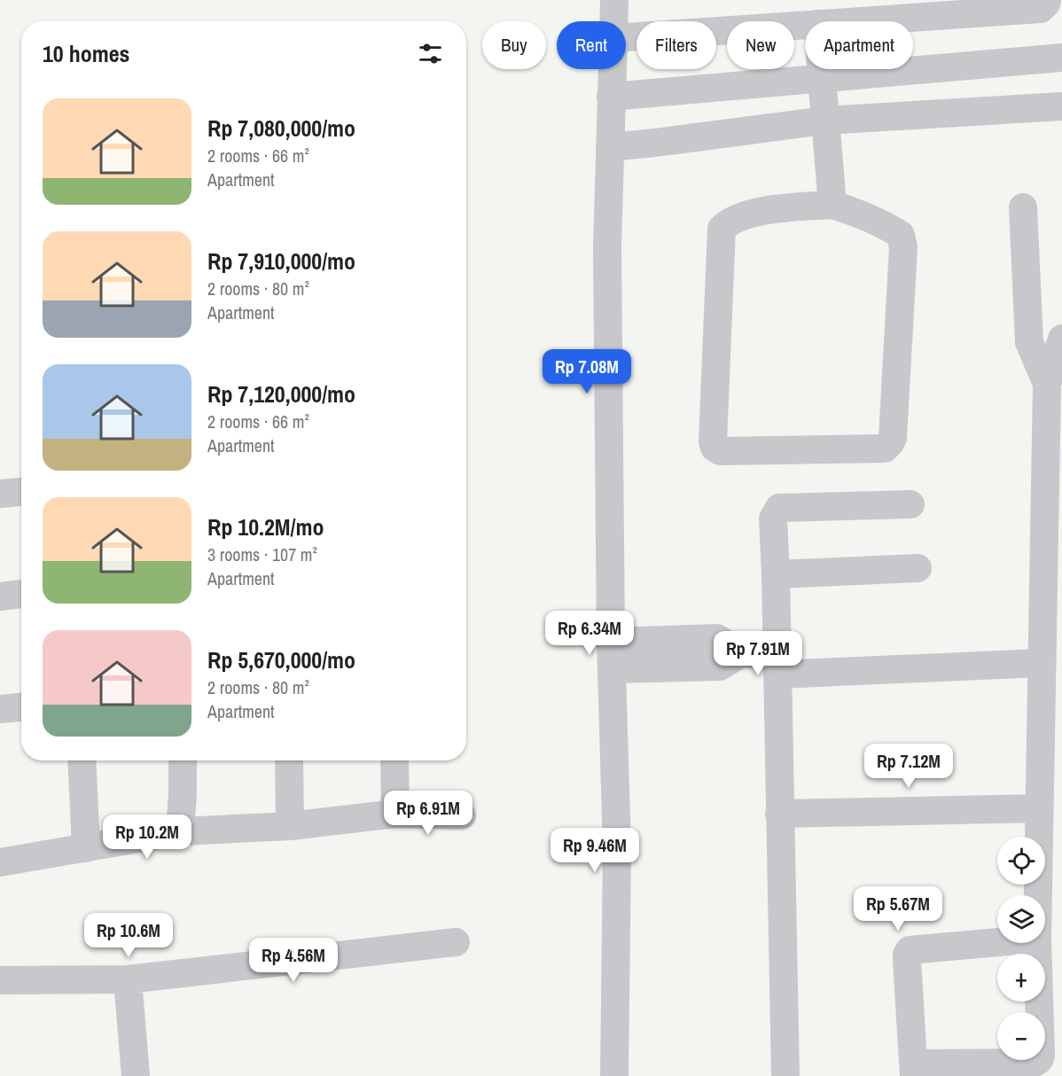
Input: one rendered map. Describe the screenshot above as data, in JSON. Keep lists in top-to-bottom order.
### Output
{
  "page": {
    "chip": [
      "Buy",
      "Rent",
      "Filters",
      "New",
      "Apartment"
    ],
    "heading": "10 homes",
    "list": [
      {
        "name": "Rp 7,080,000/mo",
        "note": "2 rooms · 66 m² · Apartment"
      },
      {
        "name": "Rp 7,910,000/mo",
        "note": "2 rooms · 80 m² · Apartment"
      },
      {
        "name": "Rp 7,120,000/mo",
        "note": "2 rooms · 66 m² · Apartment"
      },
      {
        "name": "Rp 10.2M/mo",
        "note": "3 rooms · 107 m² · Apartment"
      },
      {
        "name": "Rp 5,670,000/mo",
        "note": "2 rooms · 80 m² · Apartment"
      }
    ],
    "price": [
      "Rp 7.08M",
      "Rp 6.34M",
      "Rp 7.91M",
      "Rp 7.12M",
      "Rp 6.91M",
      "Rp 10.2M",
      "Rp 9.46M",
      "Rp 5.67M",
      "Rp 10.6M",
      "Rp 4.56M"
    ],
    "map_buttons": ["+", "−"]
  }
}
